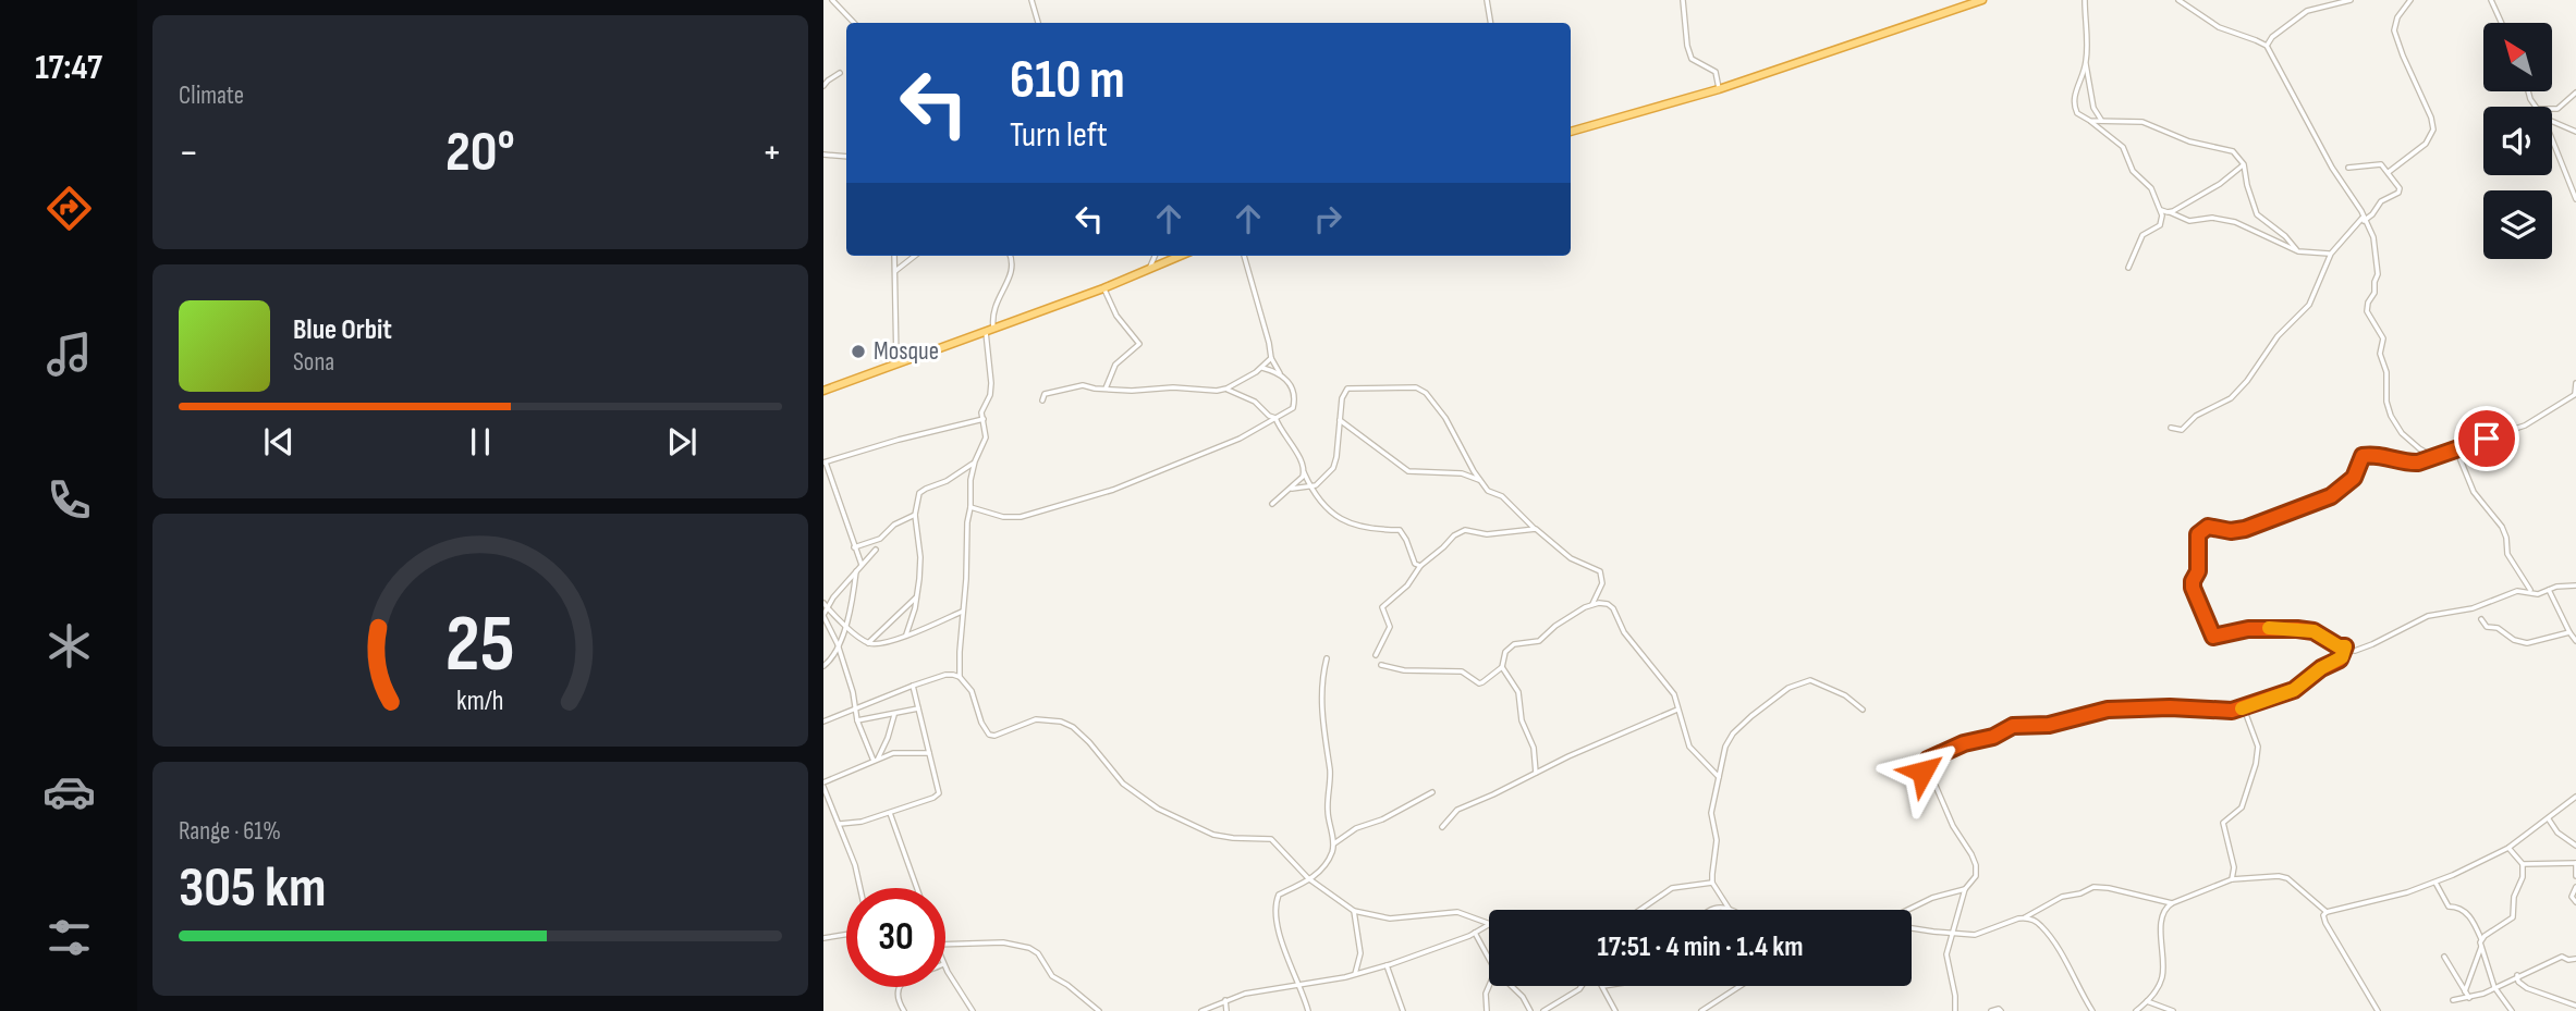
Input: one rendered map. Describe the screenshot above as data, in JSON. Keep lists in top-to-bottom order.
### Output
{
  "places": ["Mosque"],
  "north": "top left",
  "page": {
    "tabs": "17:47",
    "tile": [
      "Climate",
      ["Range · 61%", "305 km"]
    ],
    "turn": ["610 m", "Turn left"],
    "heat": ["−", "20°", "+"],
    "song": ["Blue Orbit", "Sona"],
    "limit": "30",
    "trip": "17:51 · 4 min · 1.4 km",
    "gauge": ["25", "km/h"]
  }
}
